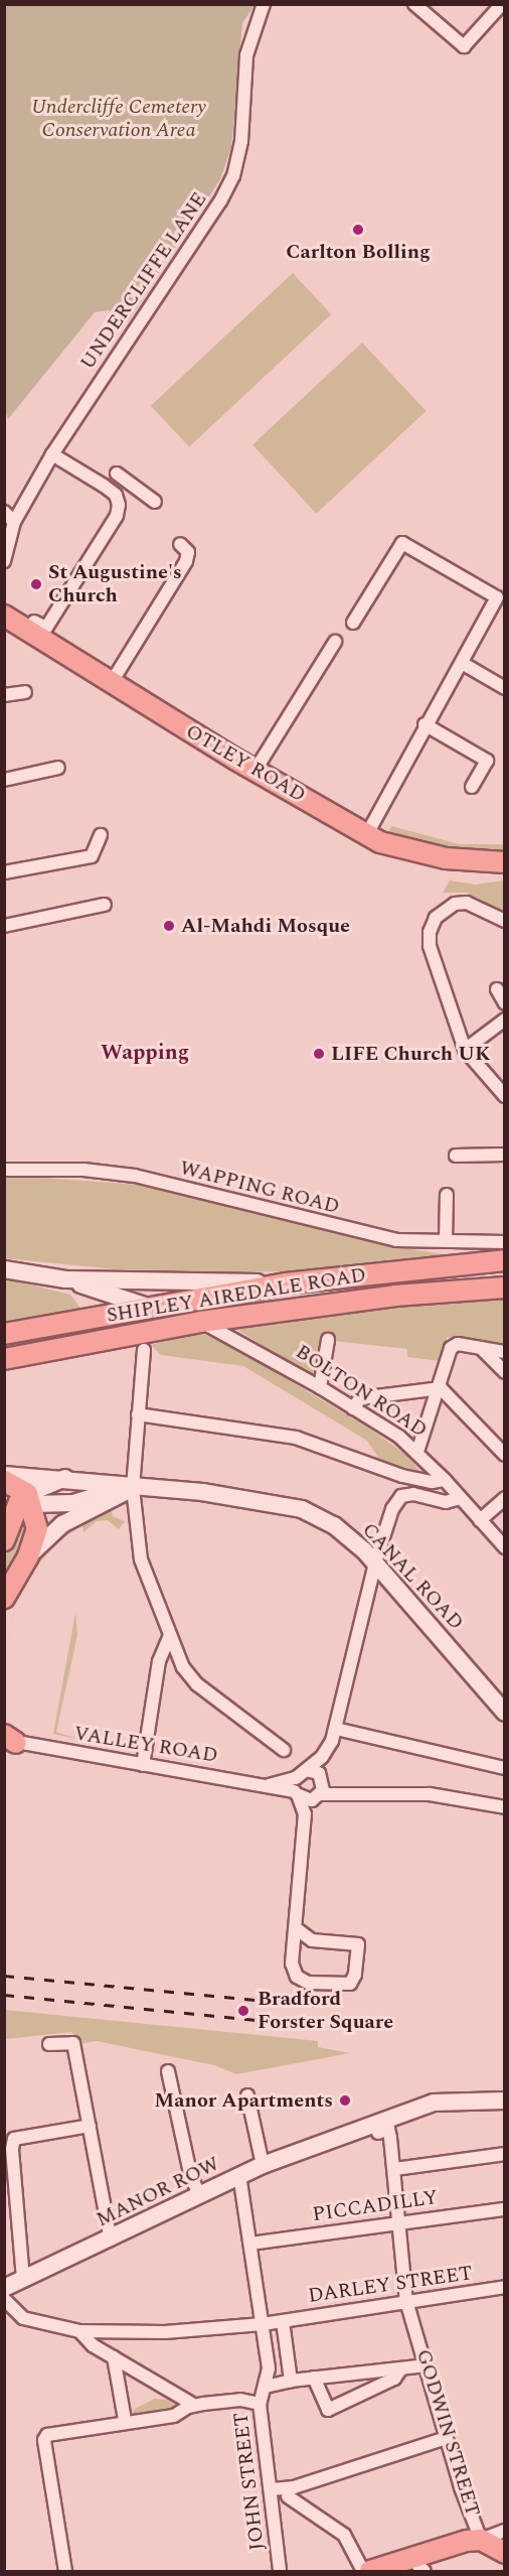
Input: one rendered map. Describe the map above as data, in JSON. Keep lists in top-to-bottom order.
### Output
{
  "streets": {
    "main road": ["OTLEY ROAD", "SHIPLEY AIREDALE ROAD", "GODWIN STREET"],
    "street": [
      "UNDERCLIFFE LANE",
      "WAPPING ROAD",
      "BOLTON ROAD",
      "CANAL ROAD",
      "VALLEY ROAD",
      "MANOR ROW",
      "PICCADILLY",
      "DARLEY STREET",
      "JOHN STREET"
    ]
  },
  "crossings": [
    ["SHIPLEY AIREDALE ROAD", "BOLTON ROAD"],
    ["MANOR ROW", "JOHN STREET"],
    ["PICCADILLY", "GODWIN STREET"],
    ["PICCADILLY", "JOHN STREET"],
    ["DARLEY STREET", "GODWIN STREET"],
    ["DARLEY STREET", "JOHN STREET"]
  ],
  "districts": ["Wapping"],
  "parks": ["Undercliffe Cemetery Conservation Area"],
  "places": [
    "Carlton Bolling",
    "St Augustine's Church",
    "Al‐Mahdi Mosque",
    "LIFE Church UK",
    "Bradford Forster Square",
    "Manor Apartments"
  ]
}
